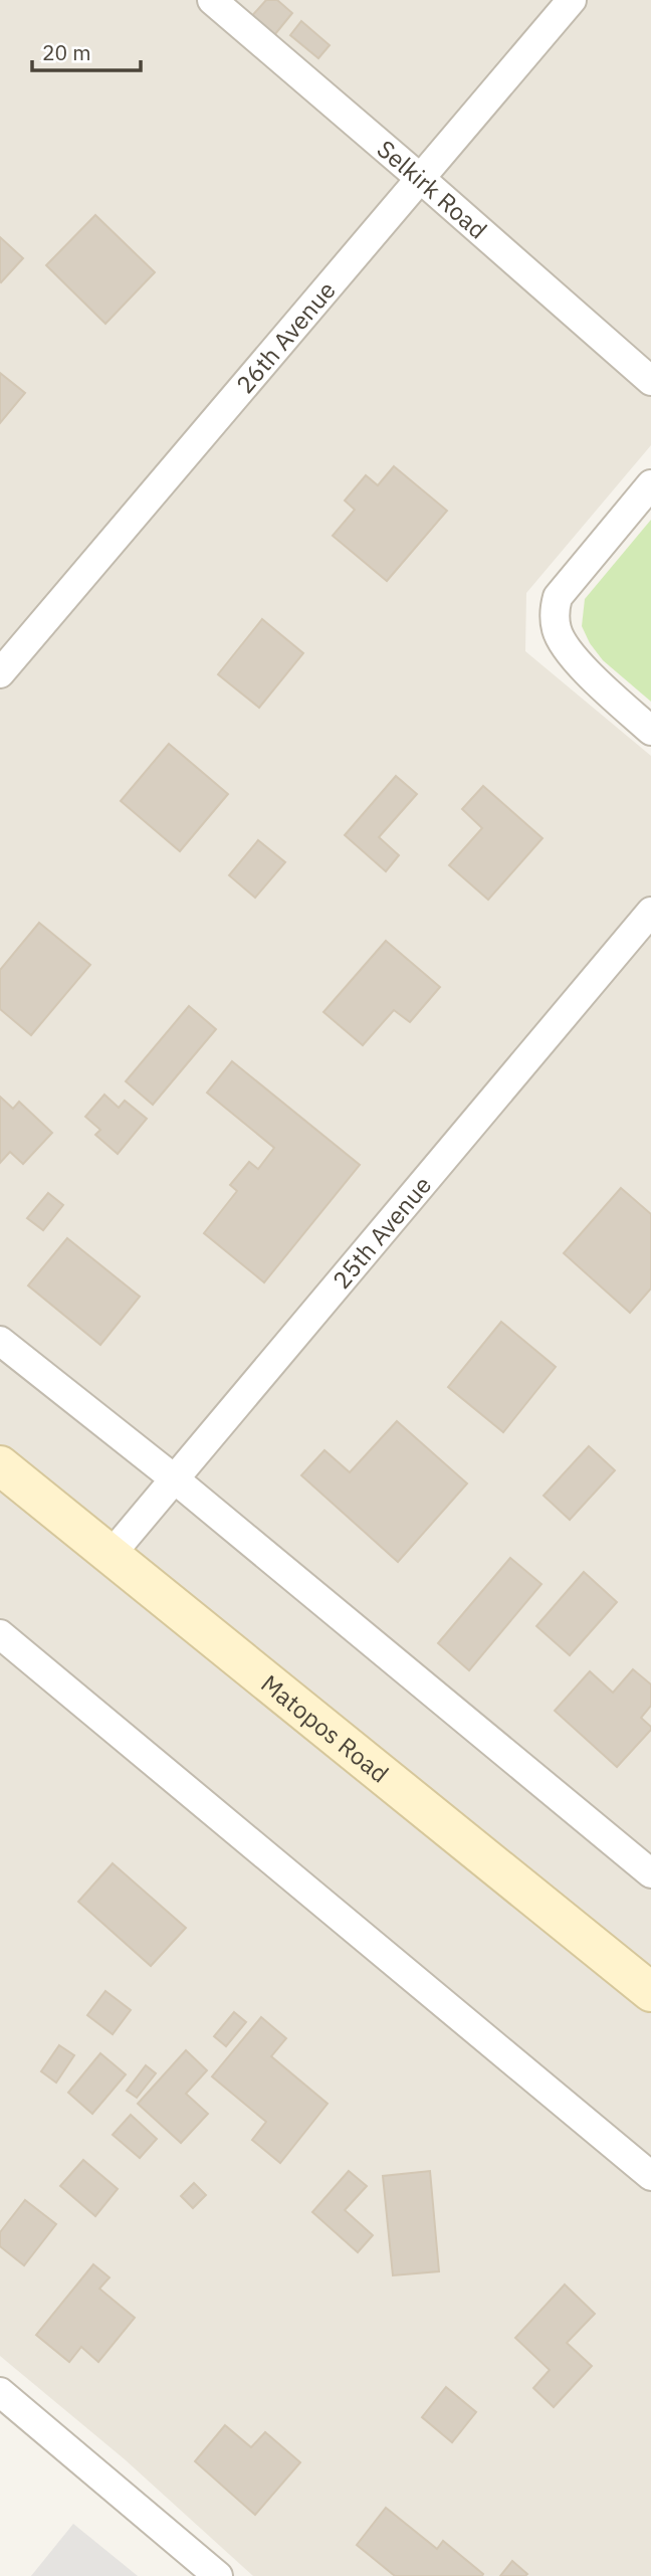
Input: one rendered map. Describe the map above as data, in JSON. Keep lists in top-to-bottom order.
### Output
{
  "streets": {
    "main road": ["Matopos Road"],
    "street": ["Selkirk Road", "26th Avenue", "25th Avenue"]
  },
  "crossings": [
    ["Selkirk Road", "26th Avenue"],
    ["25th Avenue", "Matopos Road"]
  ],
  "scale_bar": "20 m"
}
